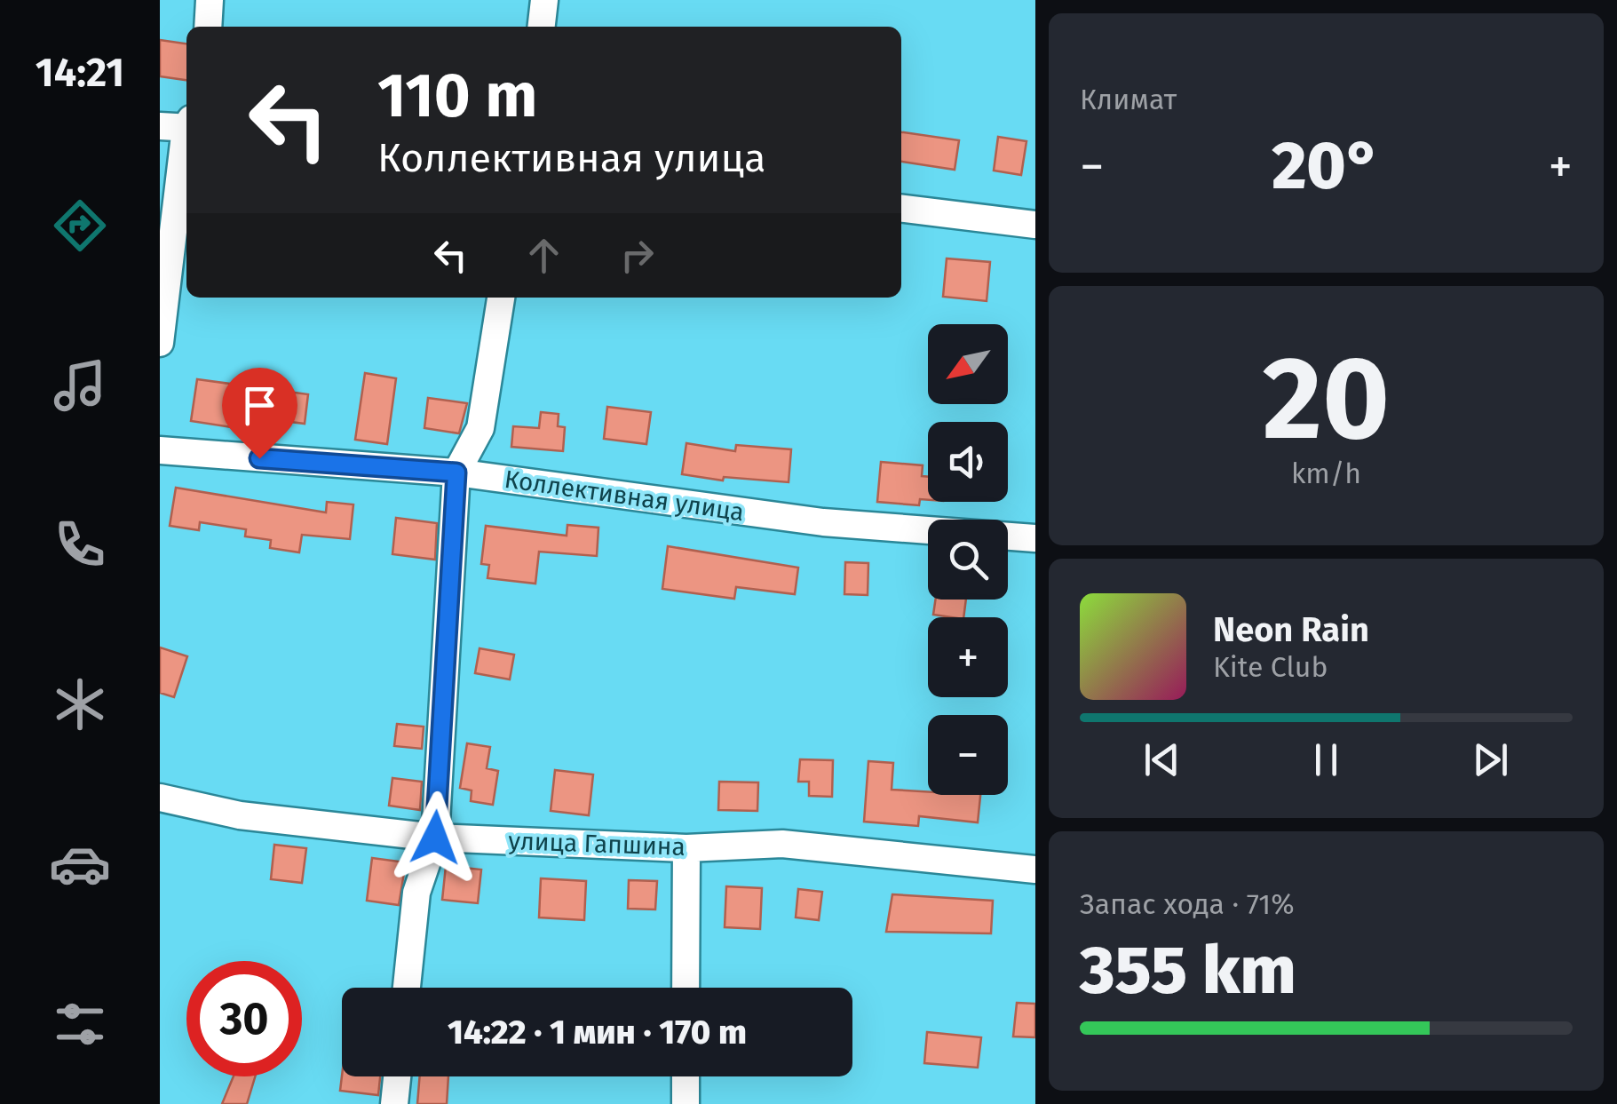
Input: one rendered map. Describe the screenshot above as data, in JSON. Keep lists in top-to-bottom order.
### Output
{
  "streets": {
    "street": ["Коллективная улица", "улица Гапшина"]
  },
  "north": "bottom left",
  "page": {
    "tabs": "14:21",
    "tile": [
      "Климат",
      ["20", "km/h"],
      ["Запас хода · 71%", "355 km"]
    ],
    "turn": ["110 m", "Коллективная улица"],
    "heat": ["−", "20°", "+"],
    "map_buttons": ["+", "−"],
    "song": ["Neon Rain", "Kite Club"],
    "limit": "30",
    "trip": "14:22 · 1 мин · 170 m"
  }
}
